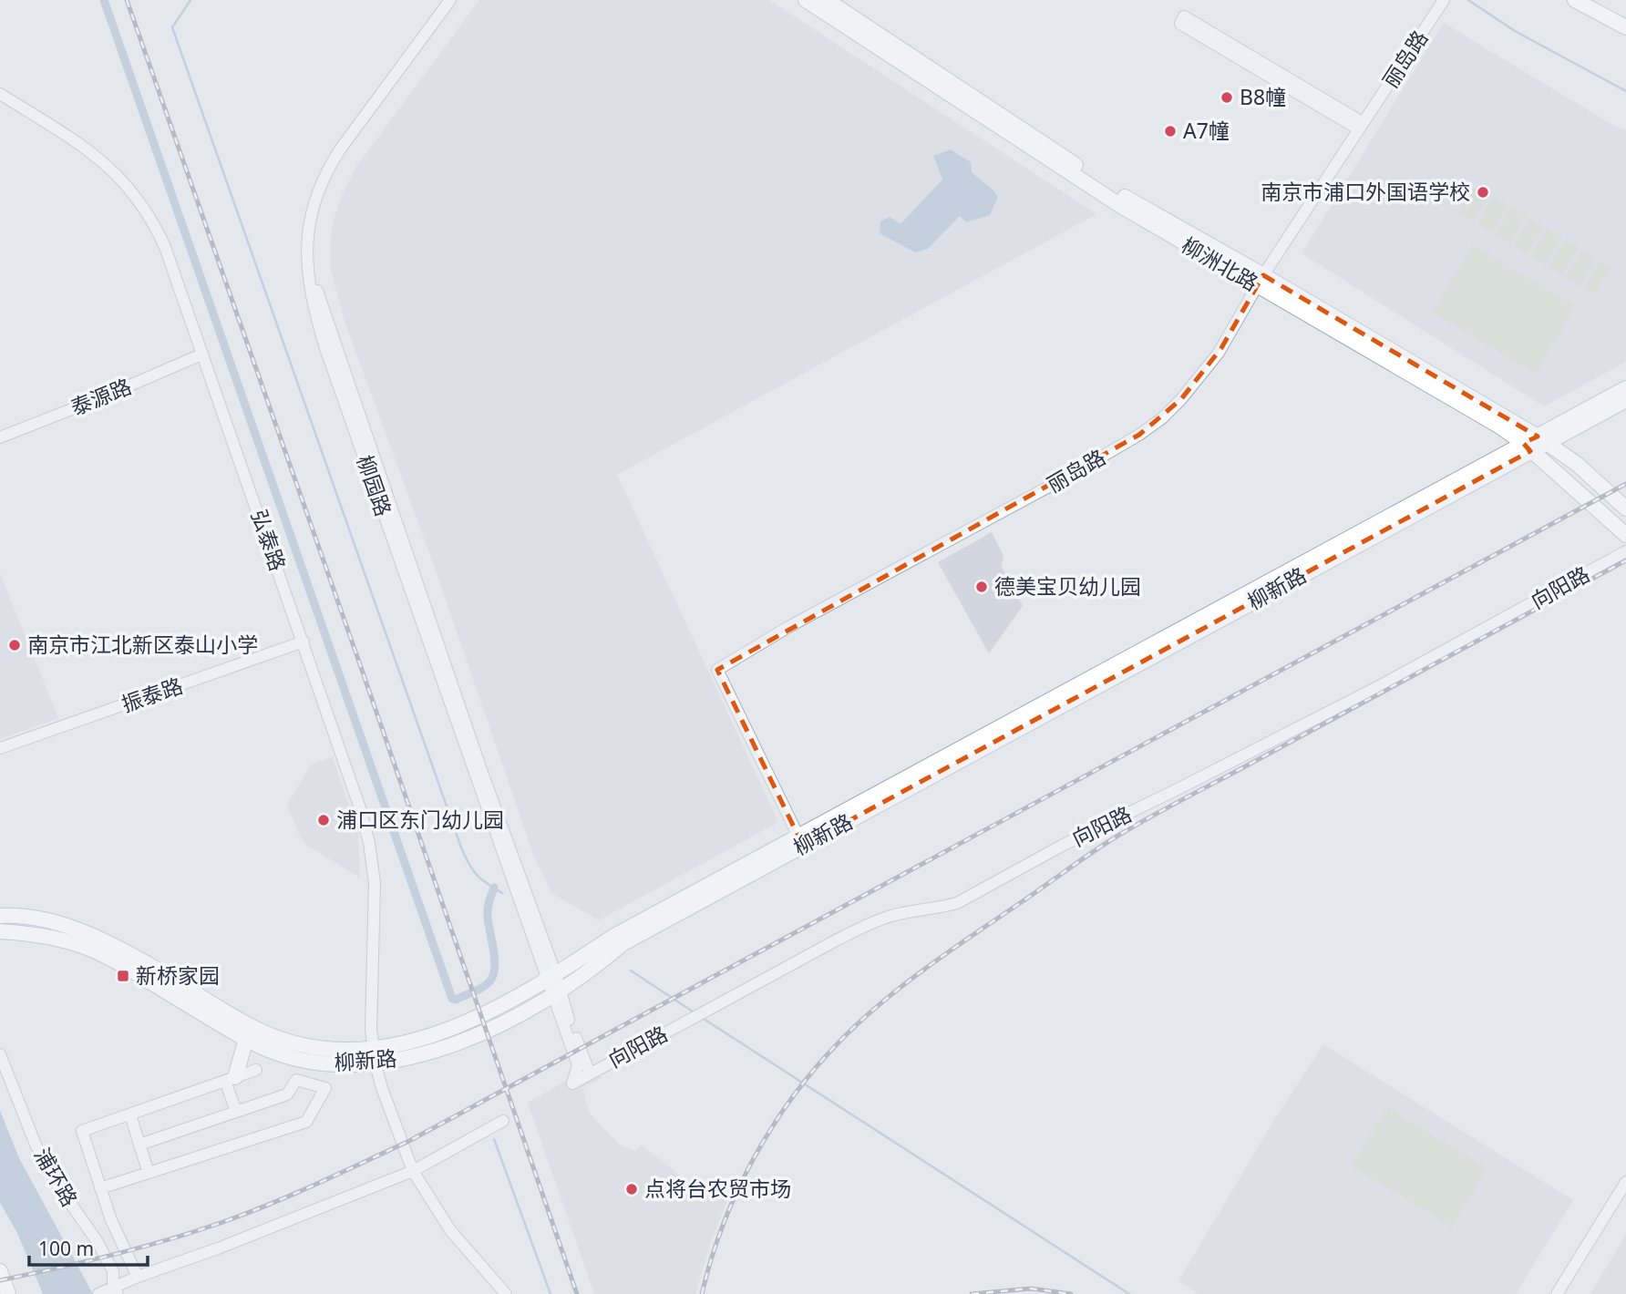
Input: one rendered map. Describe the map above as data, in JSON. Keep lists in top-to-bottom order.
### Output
{
  "streets": {
    "main road": ["柳洲北路", "柳新路"],
    "street": [
      "丽岛路",
      "泰源路",
      "柳园路",
      "弘泰路",
      "向阳路",
      "振泰路",
      "浦环路"
    ]
  },
  "crossings": [
    ["丽岛路", "柳洲北路"],
    ["丽岛路", "柳新路"],
    ["柳洲北路", "柳新路"],
    ["泰源路", "弘泰路"],
    ["柳园路", "柳新路"],
    ["弘泰路", "柳新路"],
    ["弘泰路", "振泰路"],
    ["向阳路", "柳新路"]
  ],
  "places": {
    "other": [
      "B8幢",
      "A7幢",
      "南京市浦口外国语学校",
      "德美宝贝幼儿园",
      "南京市江北新区泰山小学",
      "浦口区东门幼儿园",
      "点将台农贸市场"
    ],
    "transit": ["新桥家园"]
  },
  "scale_bar": "100 m"
}
